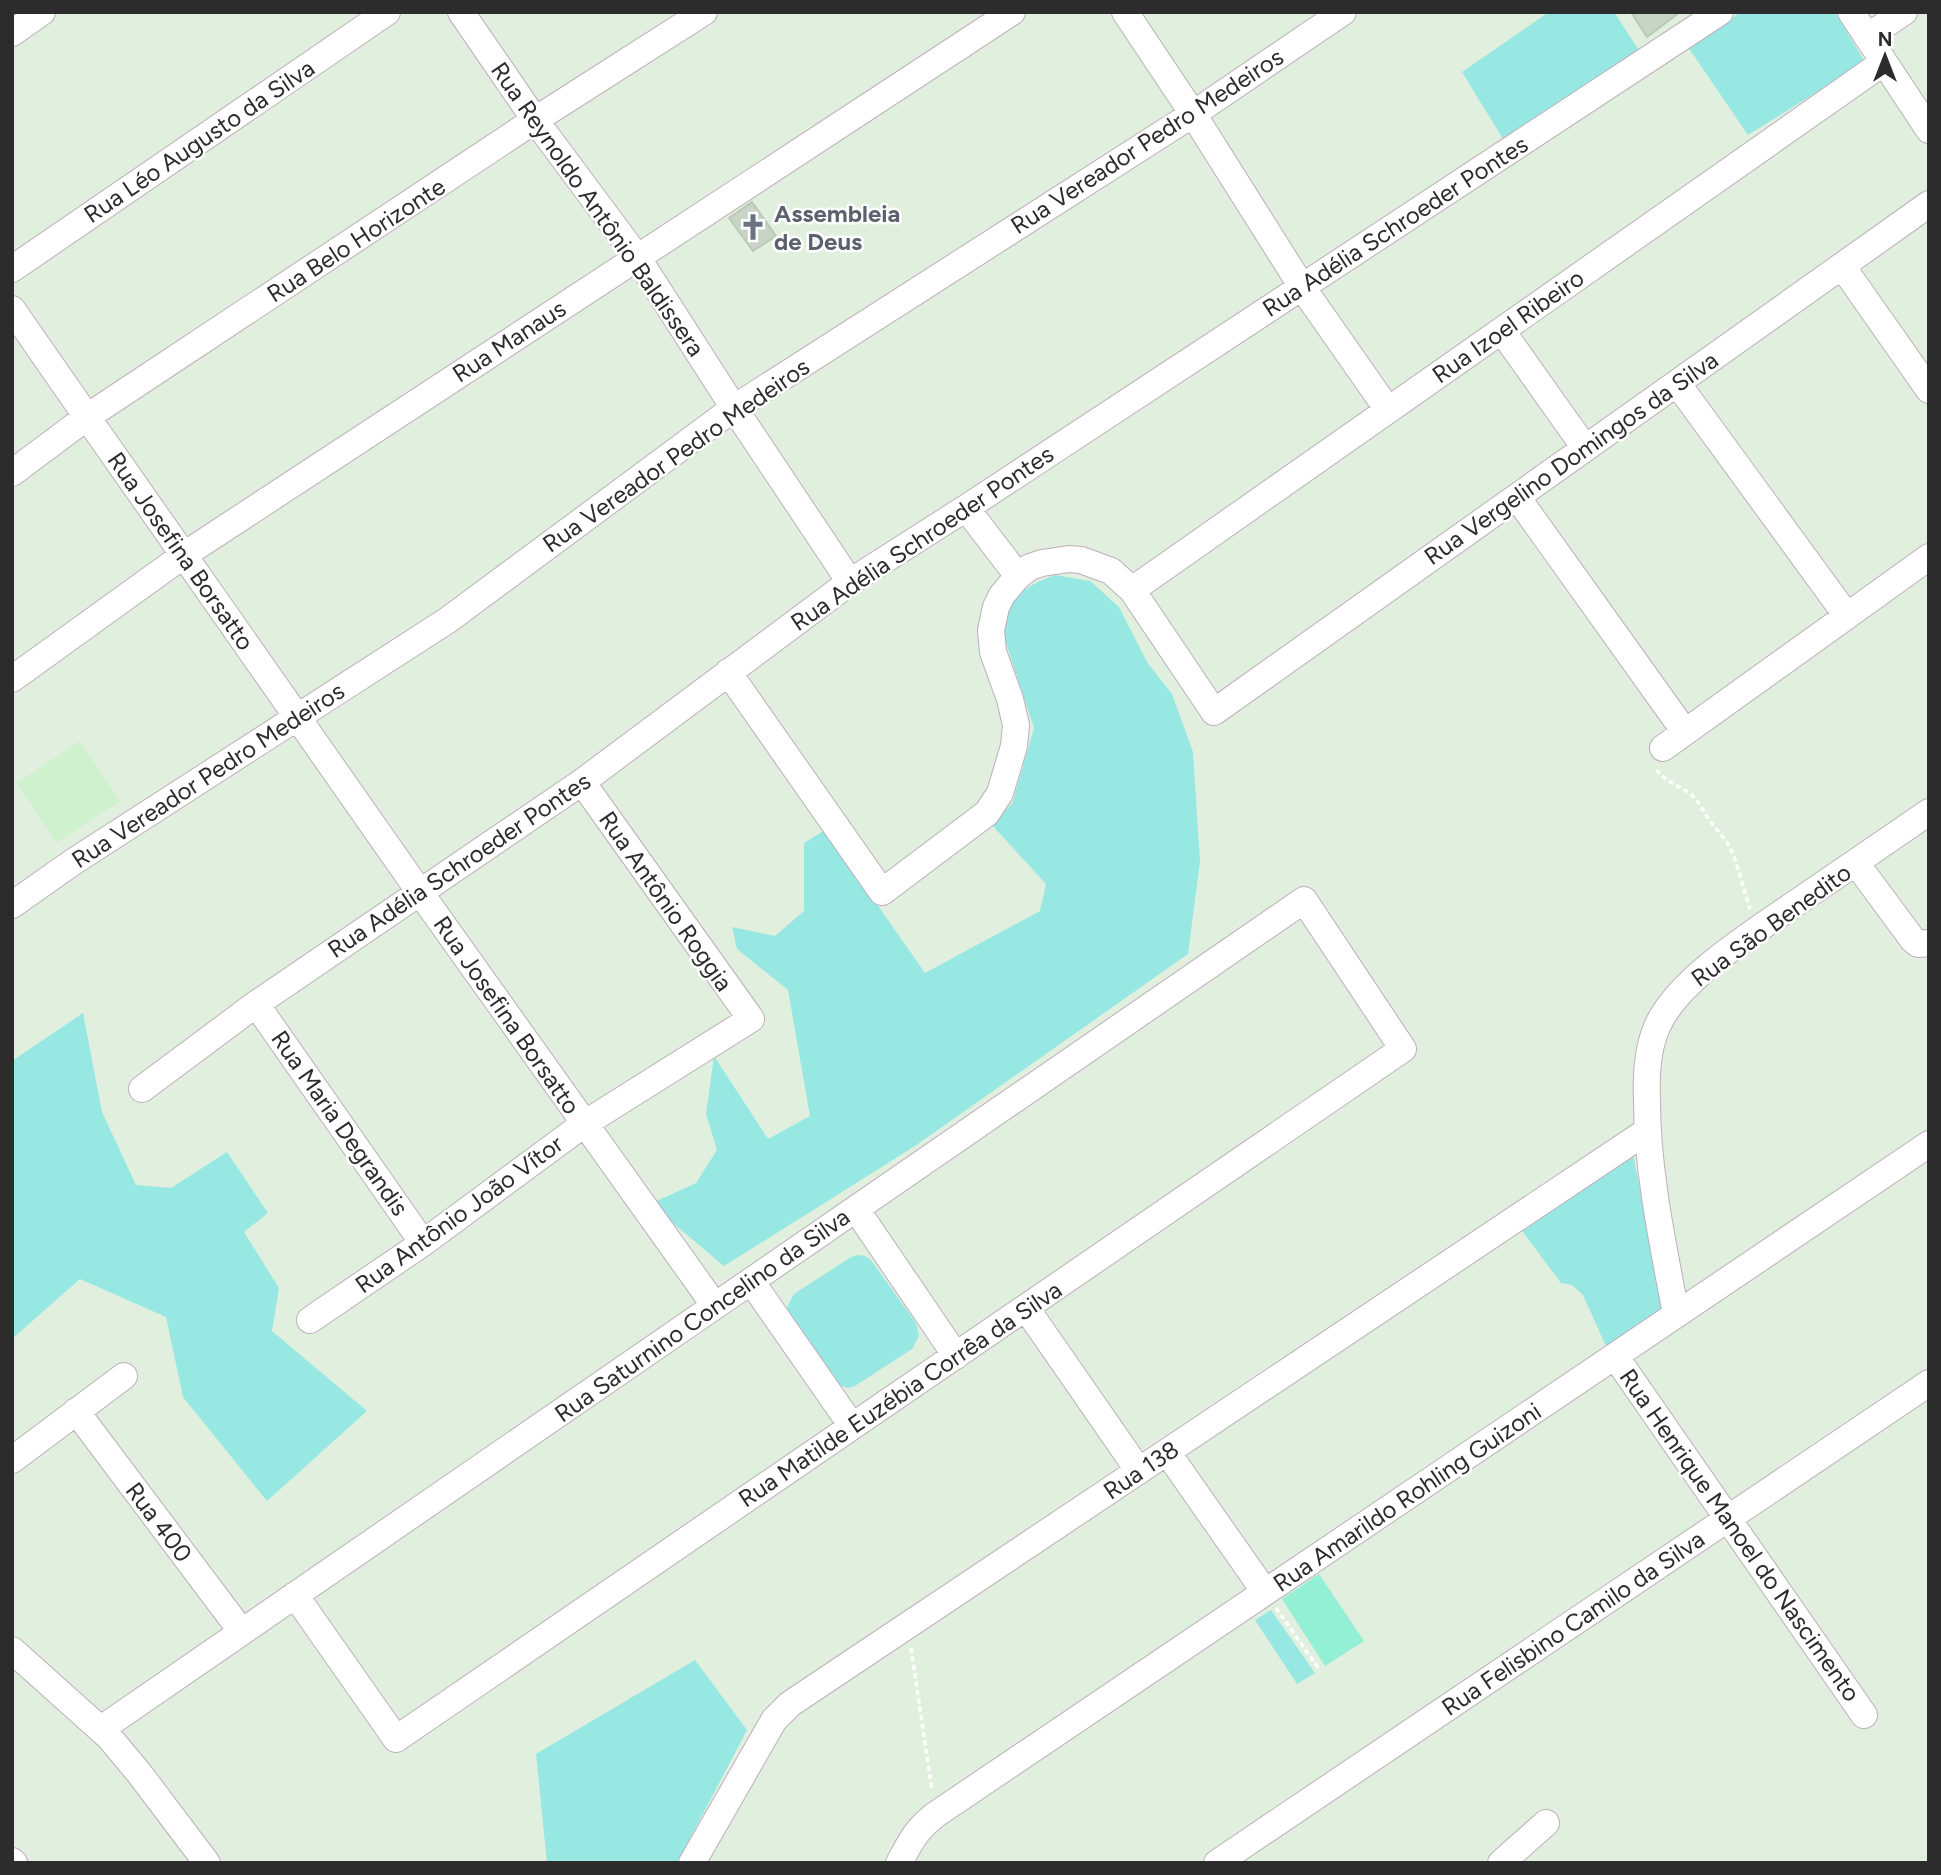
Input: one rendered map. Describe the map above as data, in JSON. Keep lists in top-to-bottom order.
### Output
{
  "streets": {
    "street": [
      "Rua Léo Augusto da Silva",
      "Rua Vereador Pedro Medeiros",
      "Rua Reynoldo Antônio Baldissera",
      "Rua Adélia Schroeder Pontes",
      "Rua Belo Horizonte",
      "Rua Izoel Ribeiro",
      "Rua Manaus",
      "Rua Vergelino Domingos da Silva",
      "Rua Josefina Borsatto",
      "Rua Antônio Roggia",
      "Rua São Benedito",
      "Rua Maria Degrandis",
      "Rua Antônio João Vítor",
      "Rua Saturnino Concelino da Silva",
      "Rua Matilde Euzébia Corrêa da Silva",
      "Rua 138",
      "Rua Amarildo Rohling Guizoni",
      "Rua 400",
      "Rua Henrique Manoel do Nascimento",
      "Rua Felisbino Camilo da Silva"
    ]
  },
  "crossings": [
    ["Rua Vereador Pedro Medeiros", "Rua Reynoldo Antônio Baldissera"],
    ["Rua Vereador Pedro Medeiros", "Rua Josefina Borsatto"],
    ["Rua Reynoldo Antônio Baldissera", "Rua Adélia Schroeder Pontes"],
    ["Rua Reynoldo Antônio Baldissera", "Rua Belo Horizonte"],
    ["Rua Reynoldo Antônio Baldissera", "Rua Manaus"],
    ["Rua Adélia Schroeder Pontes", "Rua Josefina Borsatto"],
    ["Rua Adélia Schroeder Pontes", "Rua Antônio Roggia"],
    ["Rua Adélia Schroeder Pontes", "Rua Maria Degrandis"],
    ["Rua Belo Horizonte", "Rua Josefina Borsatto"],
    ["Rua Izoel Ribeiro", "Rua Vergelino Domingos da Silva"],
    ["Rua Manaus", "Rua Josefina Borsatto"],
    ["Rua Josefina Borsatto", "Rua Antônio João Vítor"],
    ["Rua Josefina Borsatto", "Rua Saturnino Concelino da Silva"],
    ["Rua Antônio Roggia", "Rua Antônio João Vítor"],
    ["Rua São Benedito", "Rua 138"],
    ["Rua São Benedito", "Rua Amarildo Rohling Guizoni"],
    ["Rua Maria Degrandis", "Rua Antônio João Vítor"],
    ["Rua Saturnino Concelino da Silva", "Rua Matilde Euzébia Corrêa da Silva"],
    ["Rua Saturnino Concelino da Silva", "Rua 400"],
    ["Rua Amarildo Rohling Guizoni", "Rua Henrique Manoel do Nascimento"],
    ["Rua Henrique Manoel do Nascimento", "Rua Felisbino Camilo da Silva"]
  ],
  "places": {
    "church": ["Assembleia de Deus"]
  },
  "north": "top"
}
